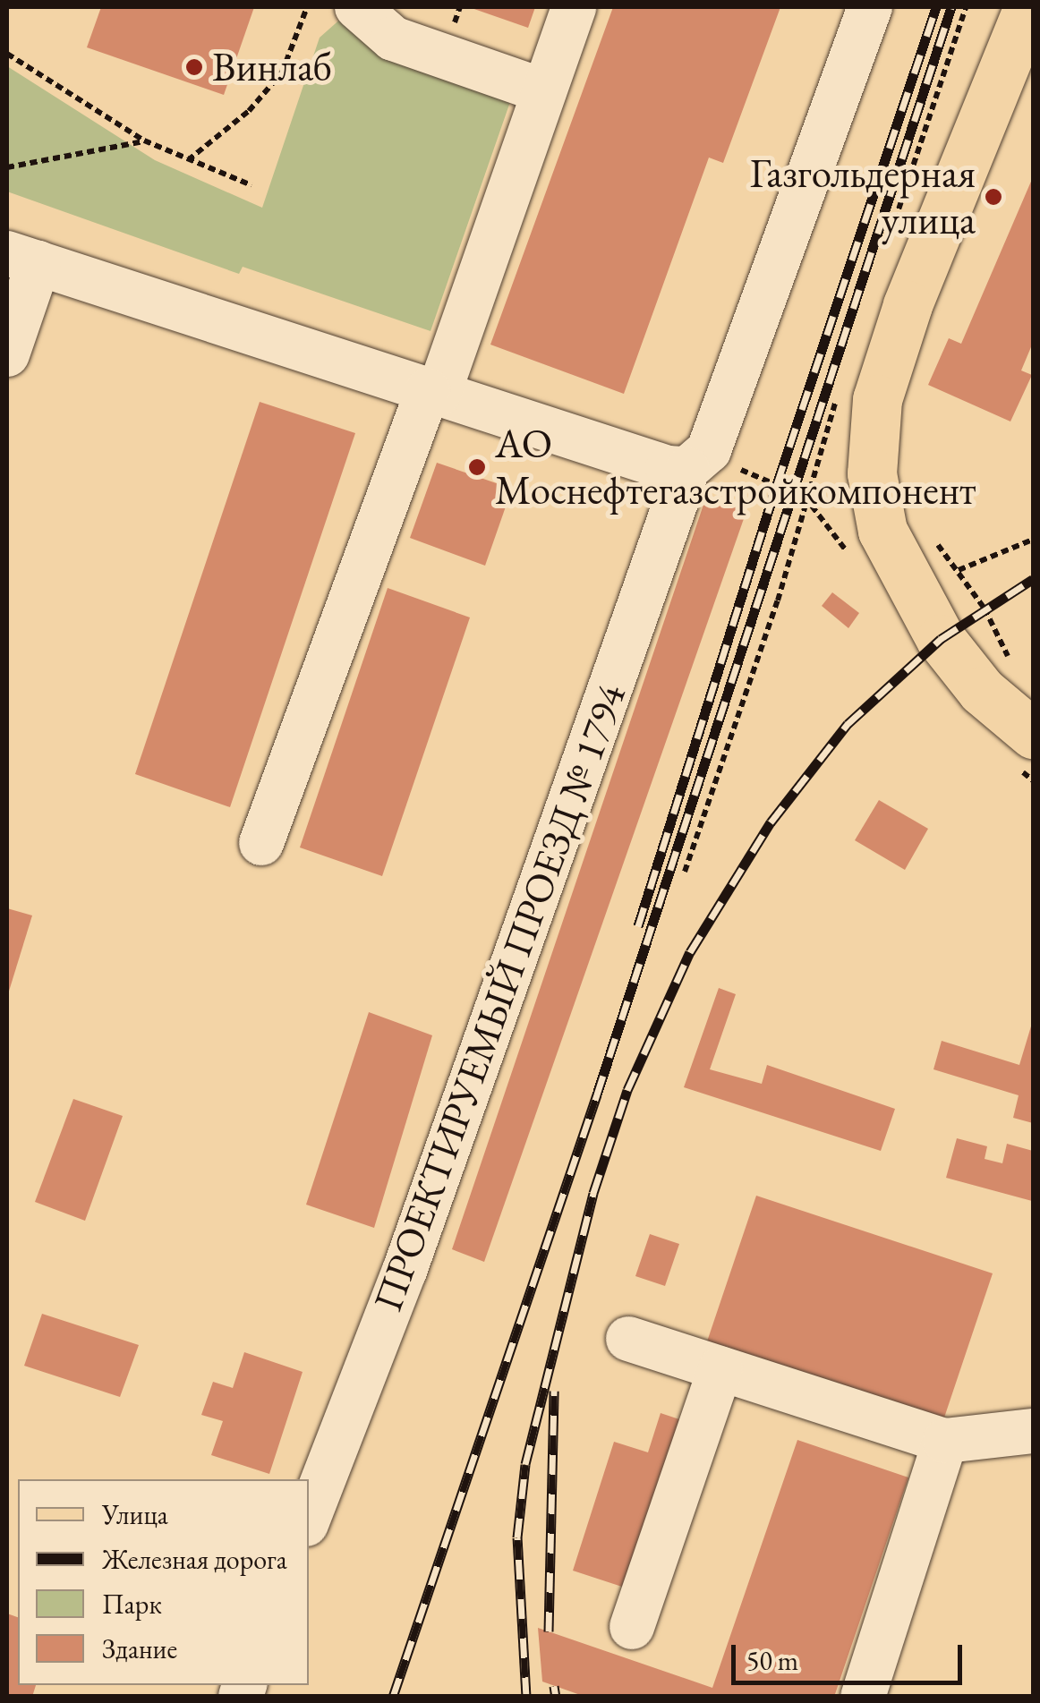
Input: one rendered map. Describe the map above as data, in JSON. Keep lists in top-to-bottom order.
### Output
{
  "streets": {
    "street": ["ПРОЕКТИРУЕМЫЙ ПРОЕЗД № 1794"]
  },
  "places": ["Винлаб", "Газгольдерная улица", "АО Моснефтегазстройкомпонент"],
  "legend": [
    "Улица",
    "Железная дорога",
    "Парк",
    "Здание"
  ],
  "scale_bar": "50 m"
}
